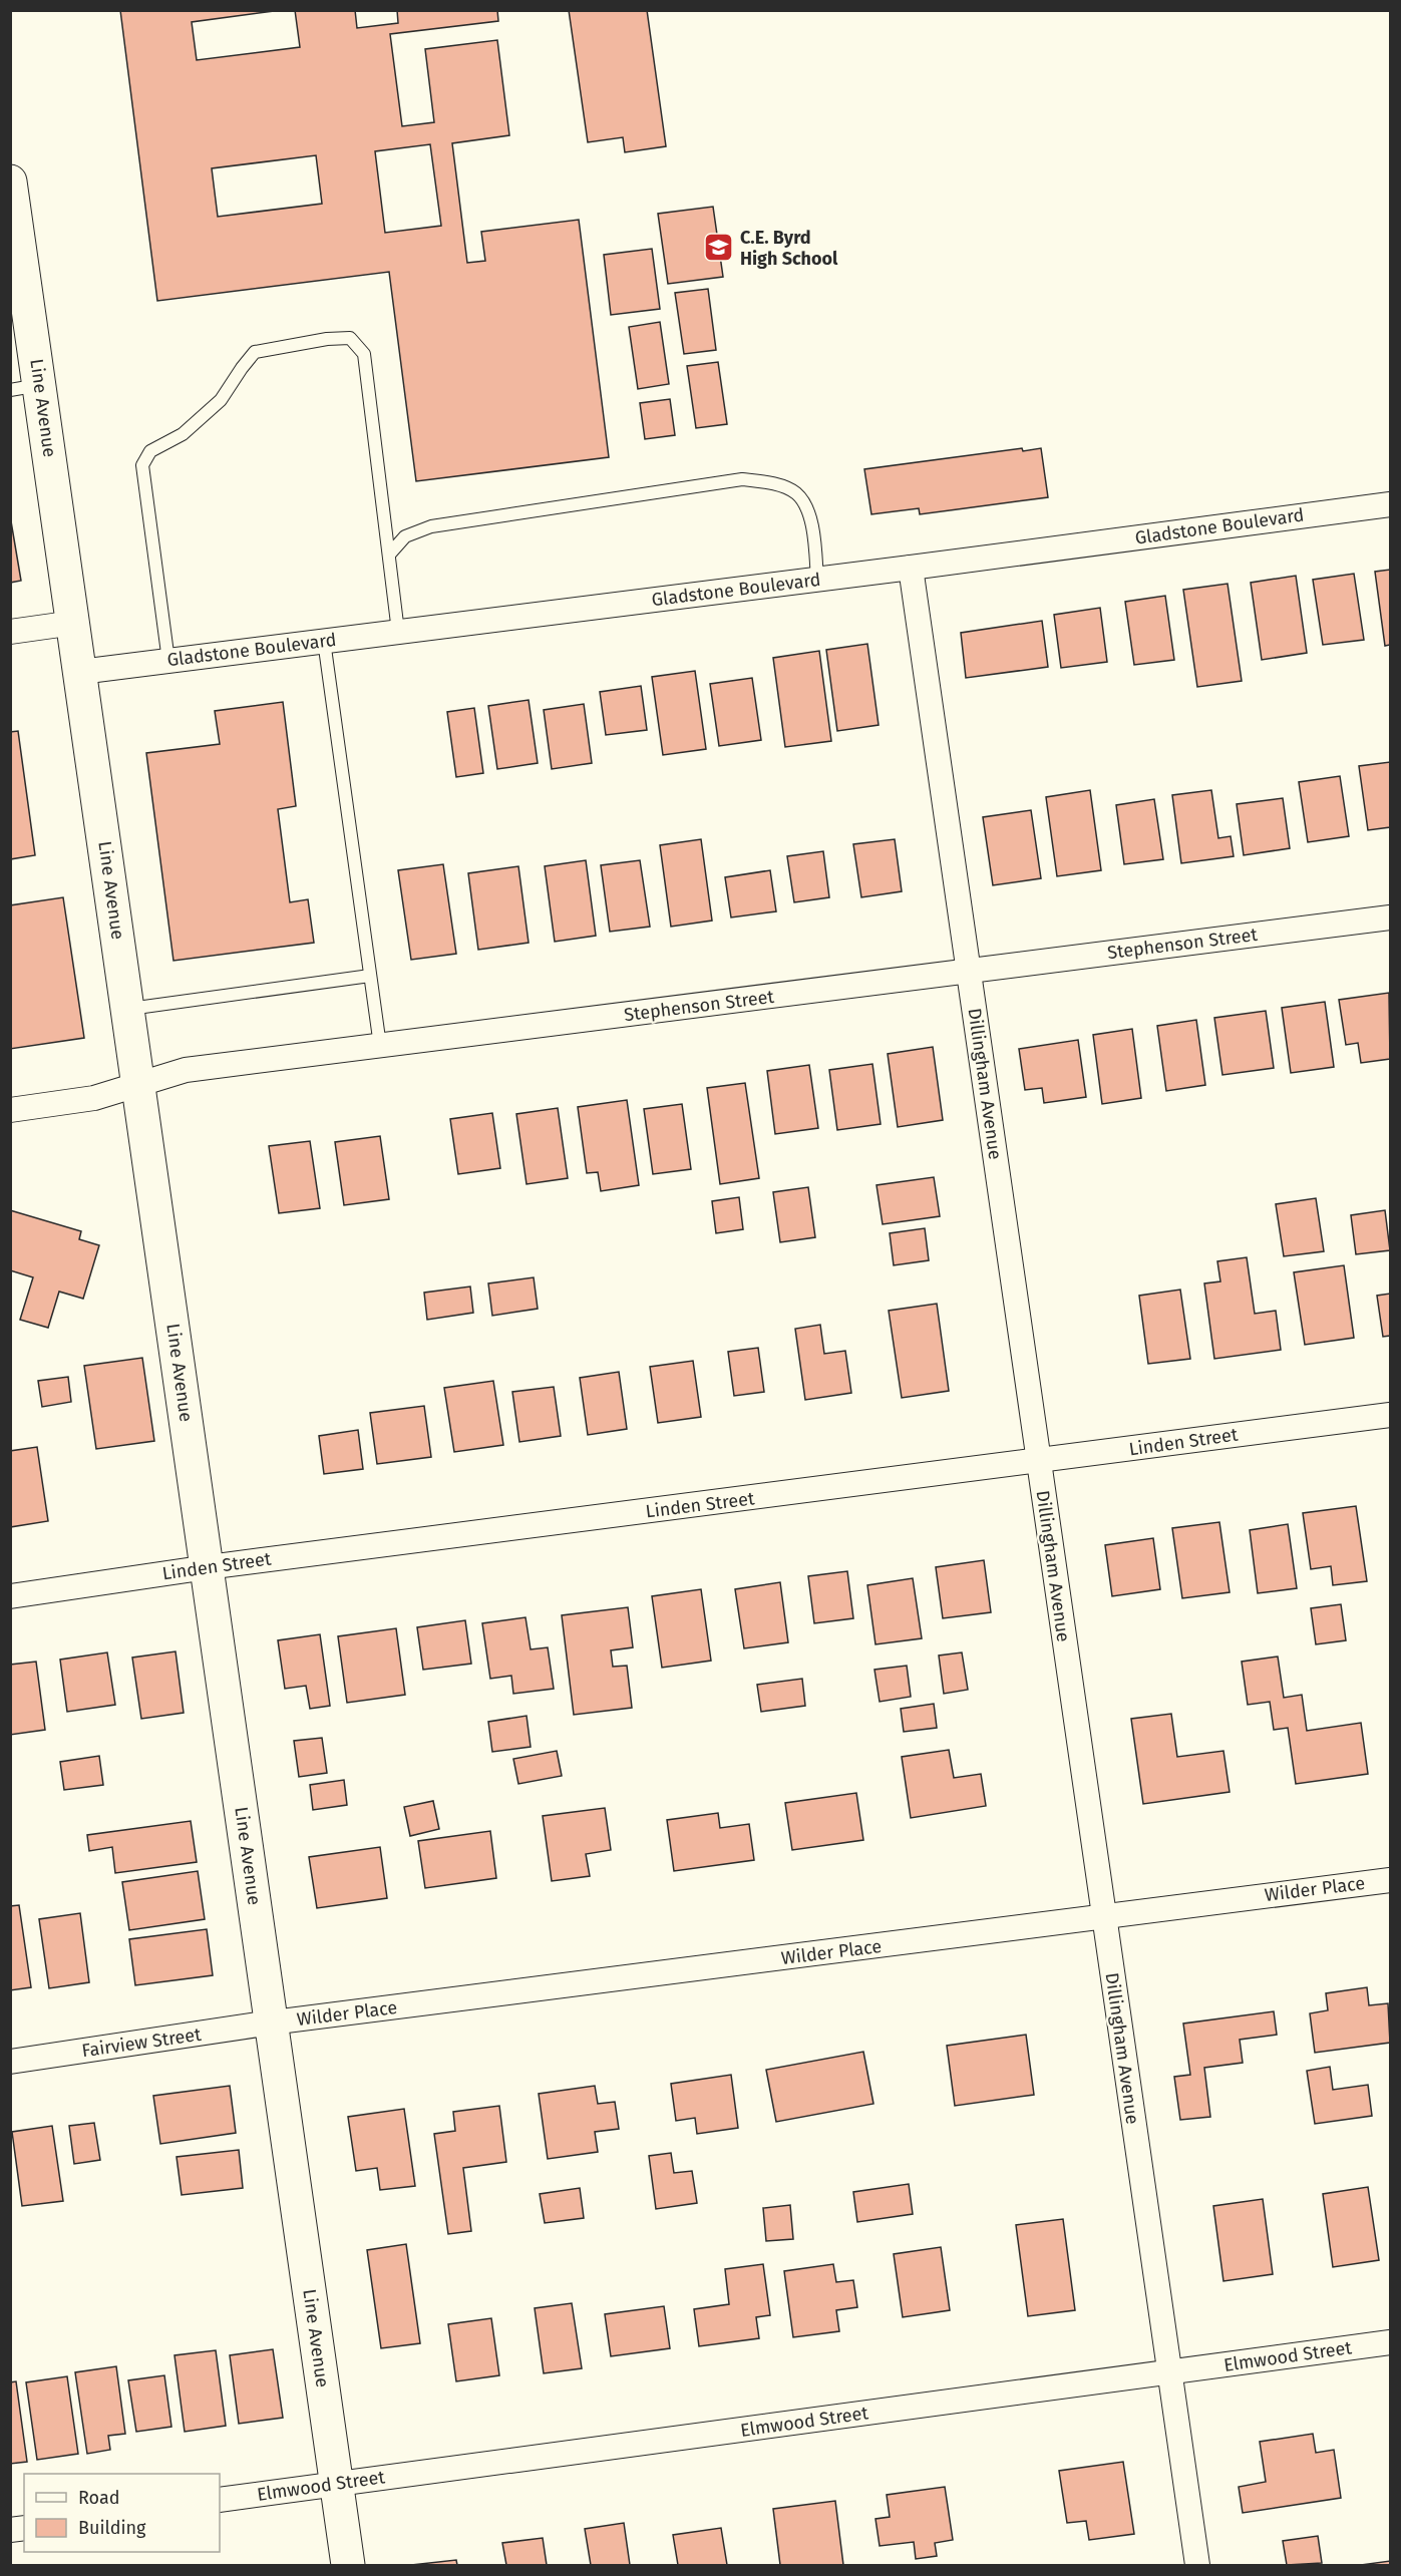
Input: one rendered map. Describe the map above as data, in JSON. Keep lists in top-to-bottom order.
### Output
{
  "streets": {
    "main road": ["Line Avenue"],
    "street": [
      "Gladstone Boulevard",
      "Stephenson Street",
      "Dillingham Avenue",
      "Linden Street",
      "Wilder Place",
      "Fairview Street",
      "Elmwood Street"
    ]
  },
  "crossings": [
    ["Line Avenue", "Gladstone Boulevard"],
    ["Line Avenue", "Stephenson Street"],
    ["Line Avenue", "Linden Street"],
    ["Line Avenue", "Wilder Place"],
    ["Line Avenue", "Fairview Street"],
    ["Line Avenue", "Elmwood Street"],
    ["Gladstone Boulevard", "Dillingham Avenue"],
    ["Stephenson Street", "Dillingham Avenue"],
    ["Dillingham Avenue", "Linden Street"],
    ["Dillingham Avenue", "Wilder Place"],
    ["Dillingham Avenue", "Elmwood Street"],
    ["Wilder Place", "Fairview Street"]
  ],
  "places": {
    "school or university": ["C.E. Byrd High School"]
  },
  "legend": ["Road", "Building"]
}
